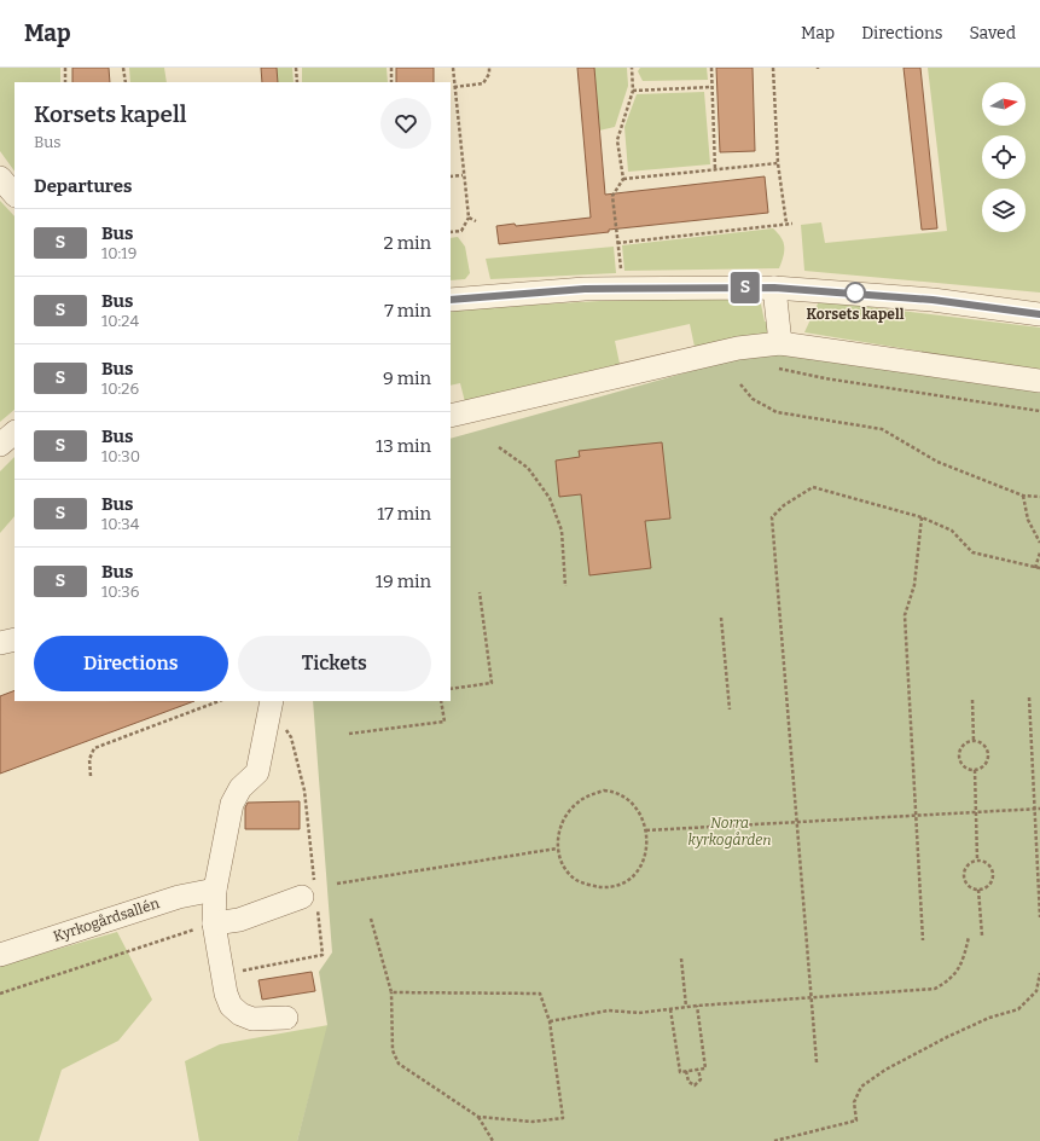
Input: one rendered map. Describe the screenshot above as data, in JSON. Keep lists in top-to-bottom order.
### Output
{
  "streets": {
    "street": ["Kyrkogårdsallén"]
  },
  "parks": ["Norra kyrkogården"],
  "places": ["Korsets kapell"],
  "lines": ["bus line S"],
  "north": "right",
  "page": {
    "header": "Map",
    "nav": ["Map", "Directions", "Saved"],
    "on_map": "S",
    "heading": [
      ["Korsets kapell", "Bus"],
      "Departures"
    ],
    "list": [
      {
        "mark": "S",
        "name": "Bus",
        "note": "10:19",
        "value": "2 min"
      },
      {
        "mark": "S",
        "name": "Bus",
        "note": "10:24",
        "value": "7 min"
      },
      {
        "mark": "S",
        "name": "Bus",
        "note": "10:26",
        "value": "9 min"
      },
      {
        "mark": "S",
        "name": "Bus",
        "note": "10:30",
        "value": "13 min"
      },
      {
        "mark": "S",
        "name": "Bus",
        "note": "10:34",
        "value": "17 min"
      },
      {
        "mark": "S",
        "name": "Bus",
        "note": "10:36",
        "value": "19 min"
      }
    ],
    "buttons": ["Directions", "Tickets"]
  }
}
